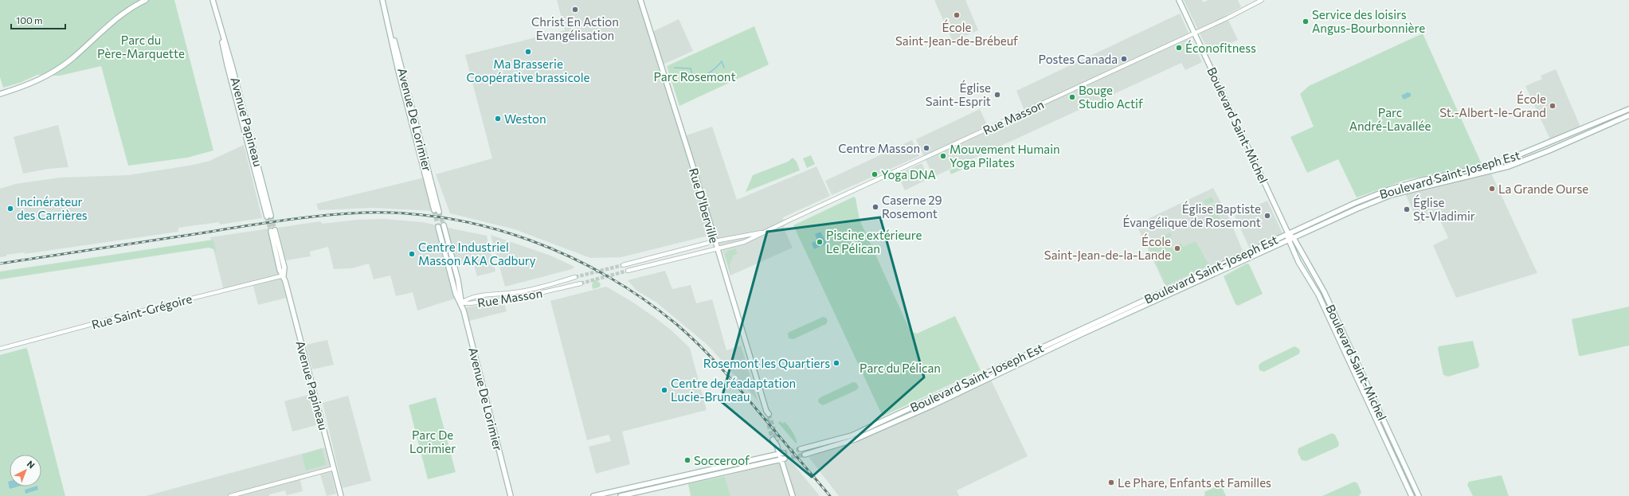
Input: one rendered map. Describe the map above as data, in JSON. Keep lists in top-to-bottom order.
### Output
{
  "streets": {
    "main road": [
      "Avenue De Lorimier",
      "Avenue Papineau",
      "Boulevard Saint-Michel",
      "Boulevard Saint-Joseph Est",
      "Rue D'Iberville"
    ],
    "street": ["Rue Masson", "Rue Saint-Grégoire"]
  },
  "crossings": [
    ["Rue Masson", "Avenue De Lorimier"],
    ["Rue Masson", "Boulevard Saint-Michel"],
    ["Rue Masson", "Rue D'Iberville"],
    ["Avenue Papineau", "Rue Saint-Grégoire"],
    ["Boulevard Saint-Michel", "Boulevard Saint-Joseph Est"]
  ],
  "parks": [
    "Parc du Père-Marquette",
    "Parc Rosemont",
    "Parc André-Lavallée",
    "Parc du Pélican",
    "Parc De Lorimier"
  ],
  "places": [
    "Christ En Action Evangélisation",
    "École Saint-Jean-de-Brébeuf",
    "Service des loisirs Angus-Bourbonnière",
    "Éconofitness",
    "Ma Brasserie Coopérative brassicole",
    "Postes Canada",
    "Église Saint-Esprit",
    "Bouge Studio Actif",
    "École St.-Albert-le-Grand",
    "Weston",
    "Centre Masson",
    "Mouvement Humain Yoga Pilates",
    "Yoga DNA",
    "La Grande Ourse",
    "Caserne 29 Rosemont",
    "Incinérateur des Carrières",
    "Église St-Vladimir",
    "Église Baptiste Évangélique de Rosemont",
    "Piscine extérieure Le Pélican",
    "École Saint-Jean-de-la-Lande",
    "Centre Industriel Masson AKA Cadbury",
    "Rosemont les Quartiers",
    "Centre de réadaptation Lucie-Bruneau",
    "Socceroof",
    "Le Phare, Enfants et Familles"
  ],
  "scale_bar": "100 m",
  "north": "top right"
}
